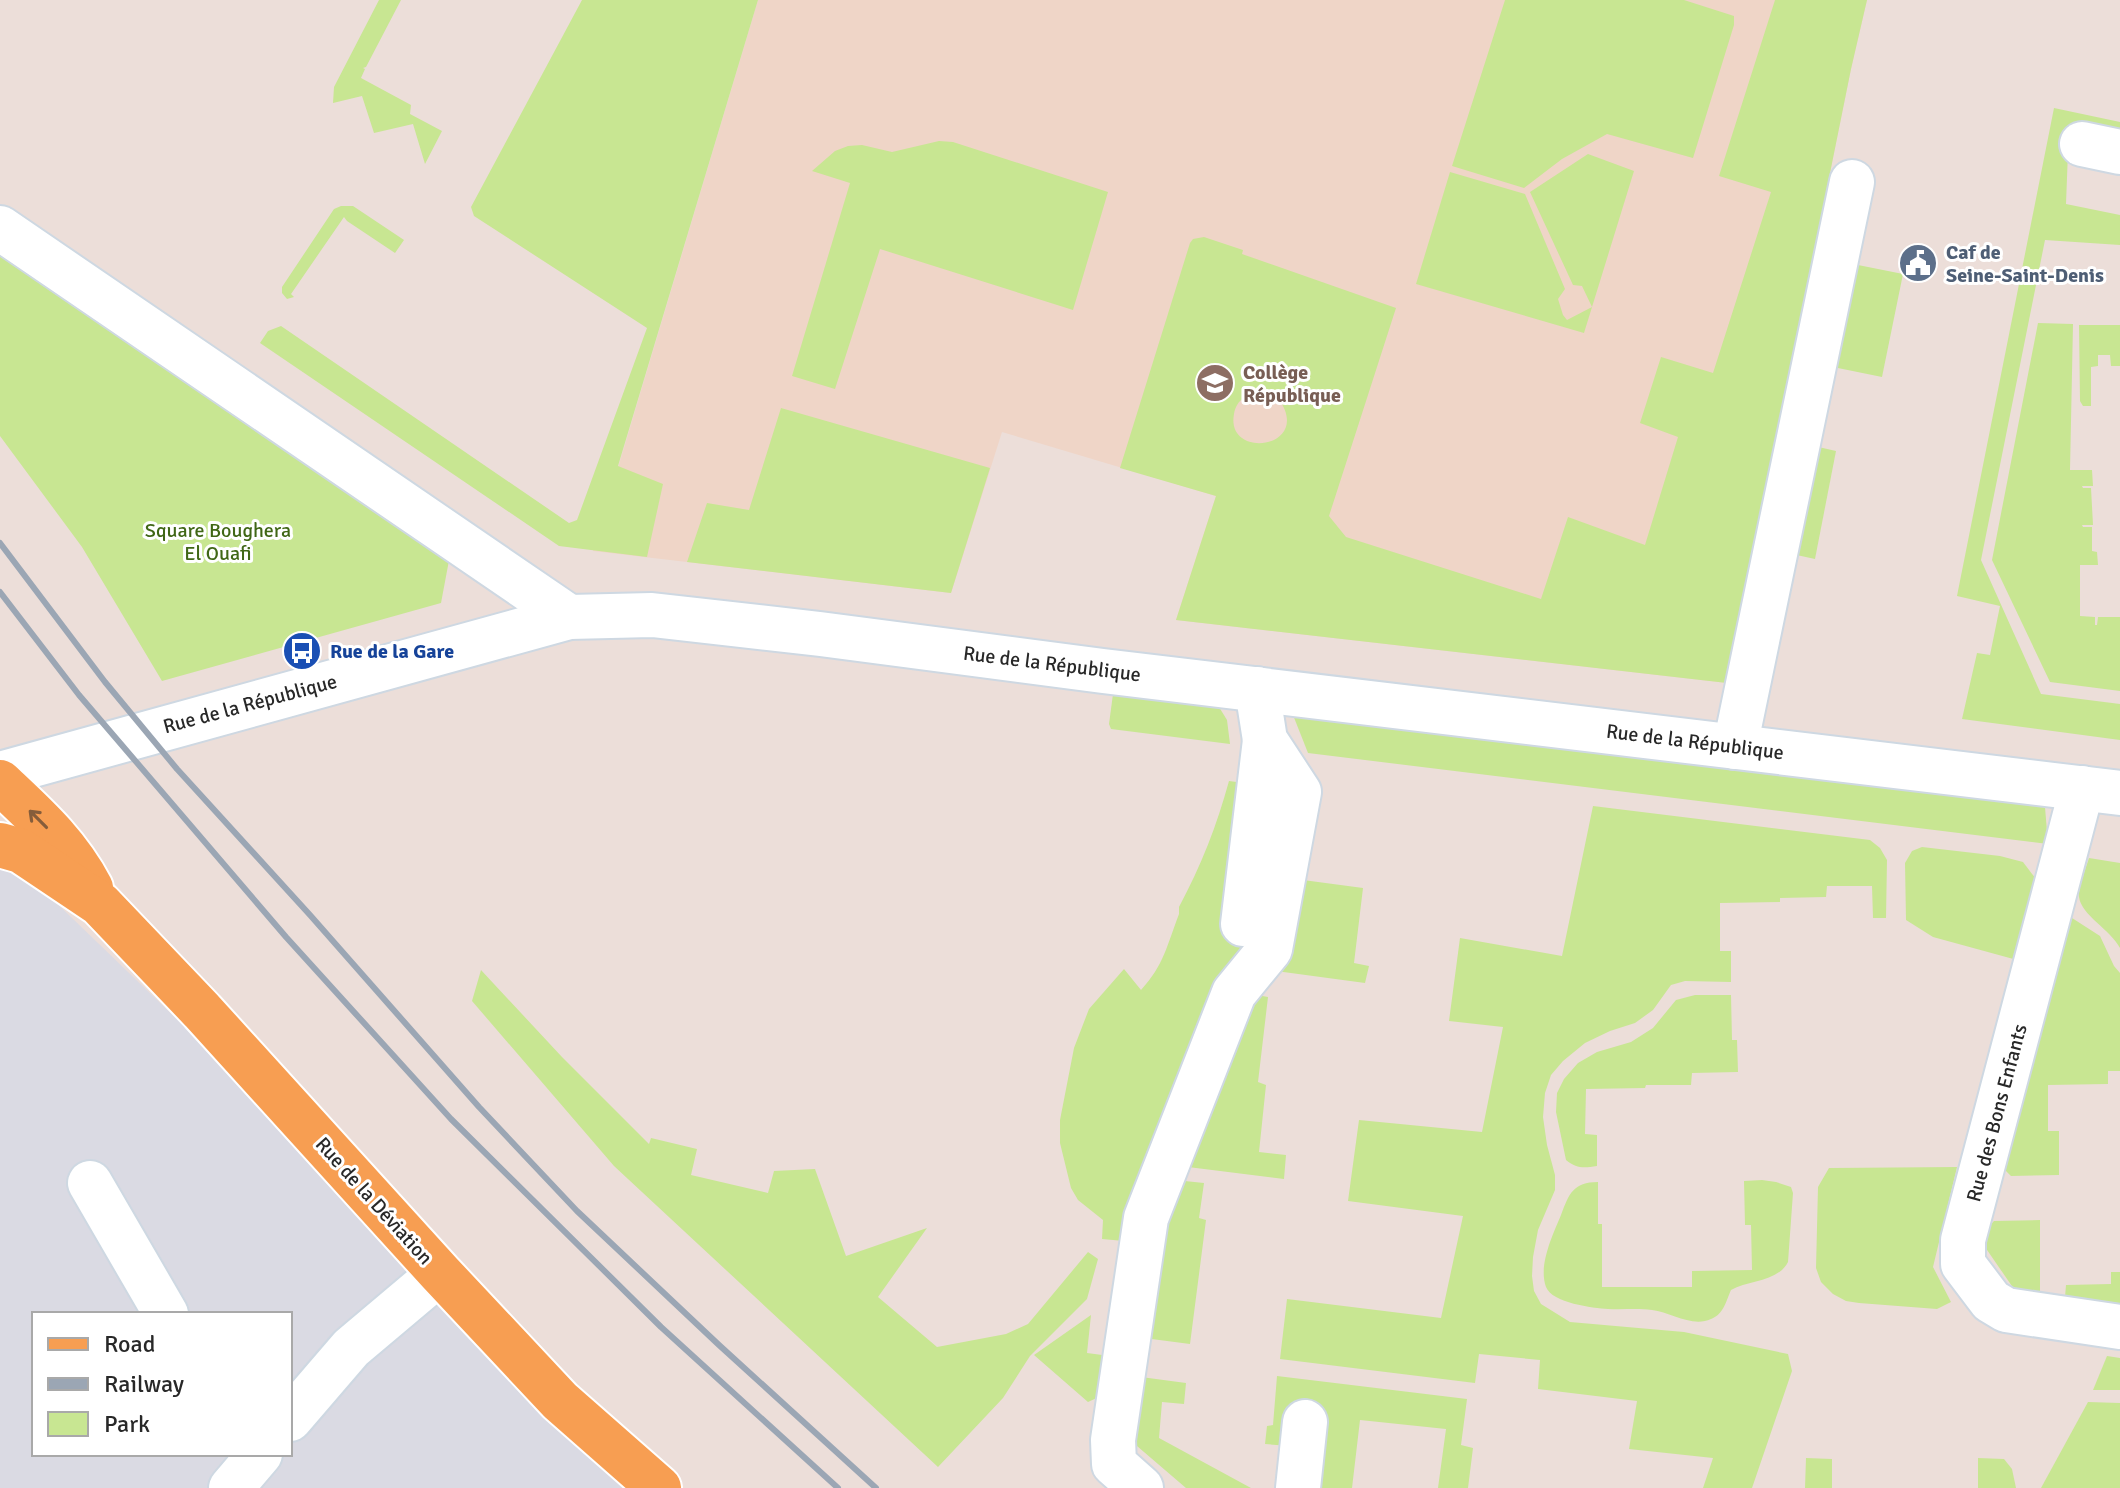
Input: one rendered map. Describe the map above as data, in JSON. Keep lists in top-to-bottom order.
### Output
{
  "streets": {
    "main road": ["Rue de la Déviation"],
    "street": ["Rue de la République", "Rue des Bons Enfants"]
  },
  "crossings": [
    ["Rue de la République", "Rue des Bons Enfants"]
  ],
  "parks": ["Square Boughera El Ouafi"],
  "places": {
    "public building": ["Caf de Seine-Saint-Denis"],
    "school or university": ["Collège République"],
    "bus stop": ["Rue de la Gare"]
  },
  "legend": ["Road", "Railway", "Park"]
}
